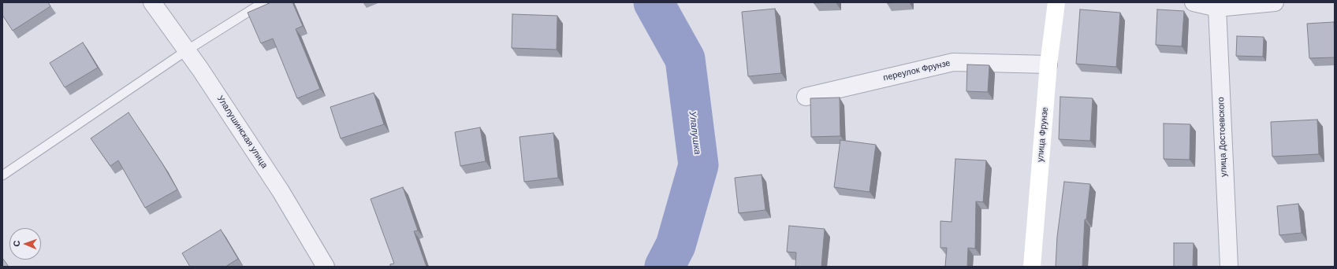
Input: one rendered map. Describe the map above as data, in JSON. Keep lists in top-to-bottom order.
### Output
{
  "streets": {
    "street": [
      "переулок Фрунзе",
      "Улалушинская улица",
      "улица Фрунзе",
      "улица Достоевского"
    ]
  },
  "crossings": [
    ["переулок Фрунзе", "улица Фрунзе"]
  ],
  "water": ["Улалушка"],
  "north": "left"
}
